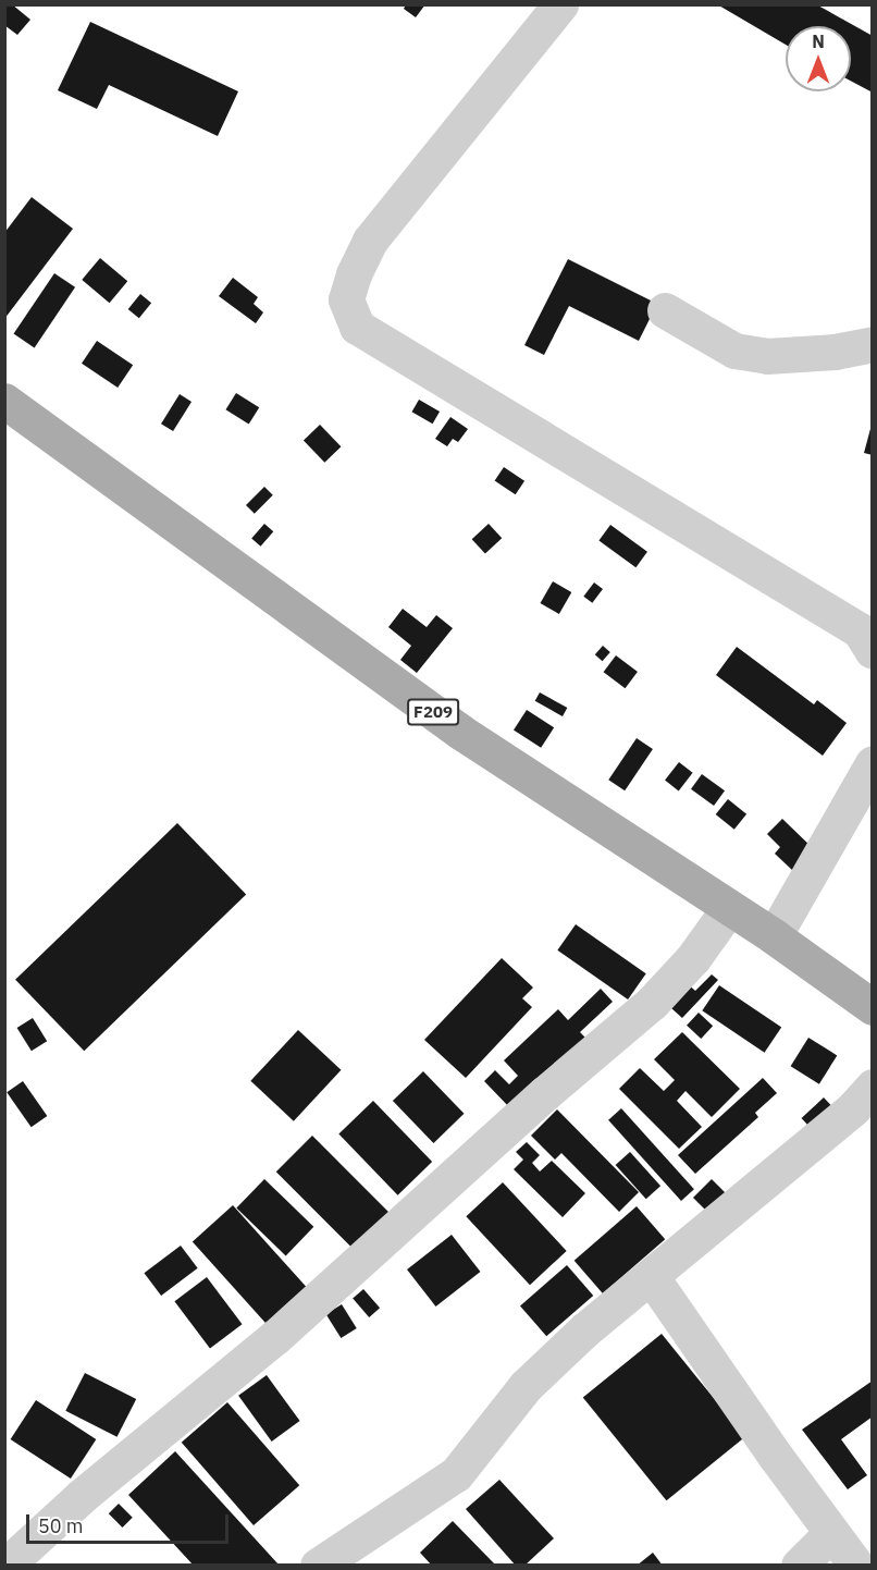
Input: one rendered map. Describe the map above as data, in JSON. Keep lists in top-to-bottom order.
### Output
{
  "streets": {
    "main road": ["F209"]
  },
  "scale_bar": "50 m",
  "north": "top"
}
